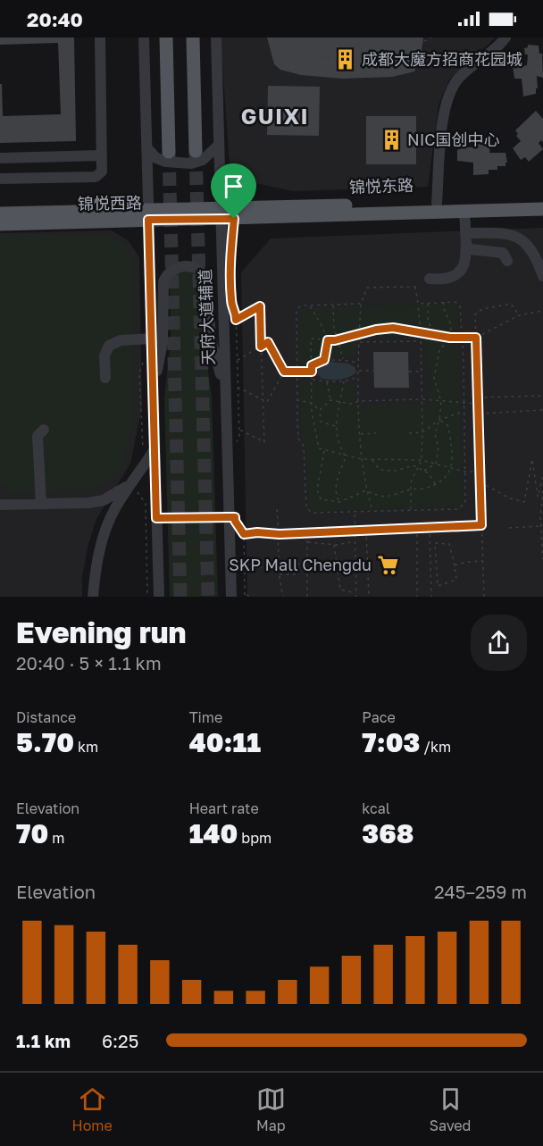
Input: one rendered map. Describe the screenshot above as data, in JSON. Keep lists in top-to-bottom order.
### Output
{
  "streets": {
    "main road": ["锦悦东路", "锦悦西路"],
    "street": ["天府大道辅道"]
  },
  "crossings": [
    ["锦悦东路", "锦悦西路"],
    ["锦悦东路", "天府大道辅道"],
    ["锦悦西路", "天府大道辅道"]
  ],
  "districts": ["GUIXI"],
  "places": {
    "building": ["成都大魔方招商花园城", "NIC国创中心"],
    "supermarket": ["SKP Mall Chengdu"]
  },
  "page": {
    "status": "20:40",
    "heading": ["Evening run", "20:40 · 5 × 1.1 km"],
    "stats": [
      ["Distance", "5.70 km"],
      ["Time", "40:11"],
      ["Pace", "7:03 /km"],
      ["Elevation", "70 m"],
      ["Heart rate", "140 bpm"],
      ["kcal", "368"]
    ],
    "chart": ["Elevation", "245–259 m"],
    "list": [
      {
        "name": "1.1 km",
        "note": "6:25"
      }
    ],
    "tabs": ["Home", "Map", "Saved"]
  }
}
